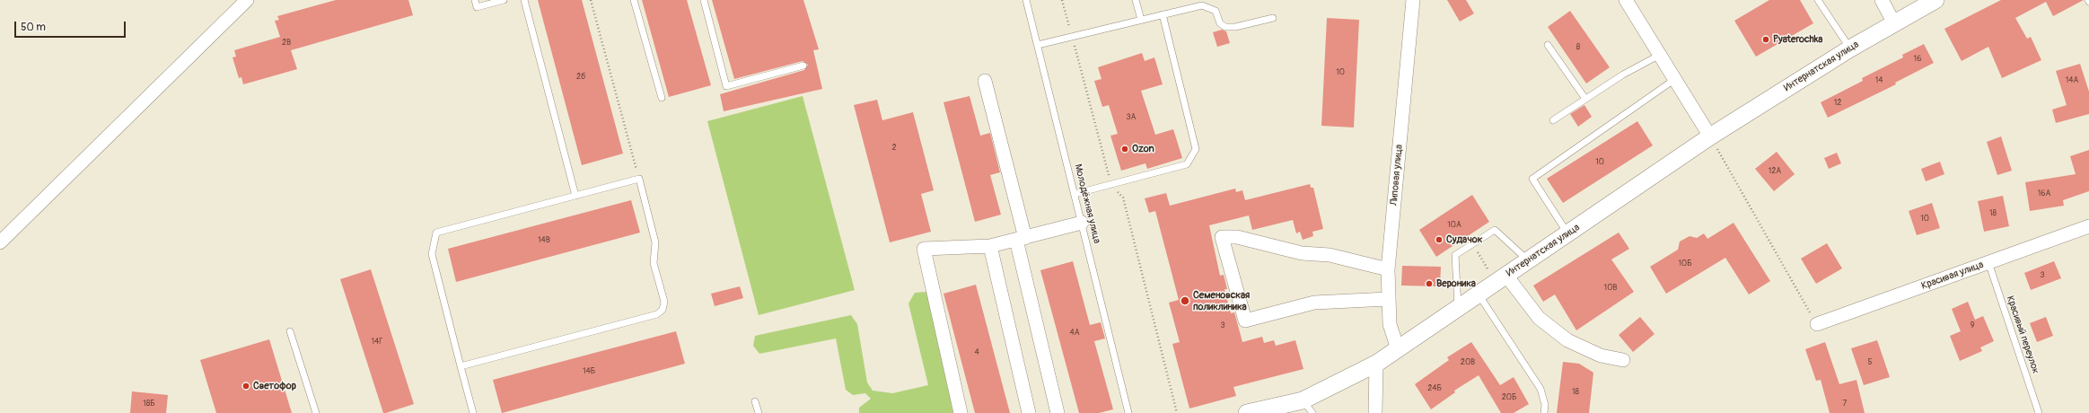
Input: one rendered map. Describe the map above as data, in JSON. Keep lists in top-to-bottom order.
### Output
{
  "streets": {
    "street": ["Интернатская улица", "Липовая улица", "Красивая улица"],
    "lane": ["Молодёжная улица", "Красивый переулок"]
  },
  "crossings": [
    ["Интернатская улица", "Липовая улица"],
    ["Красивая улица", "Красивый переулок"]
  ],
  "places": [
    "Pyaterochka",
    "Ozon",
    "Судачок",
    "Вероника",
    "Семеновская поликлиника",
    "Светофор"
  ],
  "house_numbers": [
    "2В",
    "8",
    "16",
    "10",
    "2б",
    "14",
    "14А",
    "12",
    "3А",
    "2",
    "10",
    "12А",
    "16А",
    "18",
    "10",
    "10А",
    "14В",
    "10Б",
    "3",
    "10В",
    "3",
    "9",
    "4А",
    "14Г",
    "4",
    "20В",
    "5",
    "14Б",
    "24Б",
    "18",
    "20Б",
    "18Б",
    "7"
  ],
  "scale_bar": "50 m"
}
